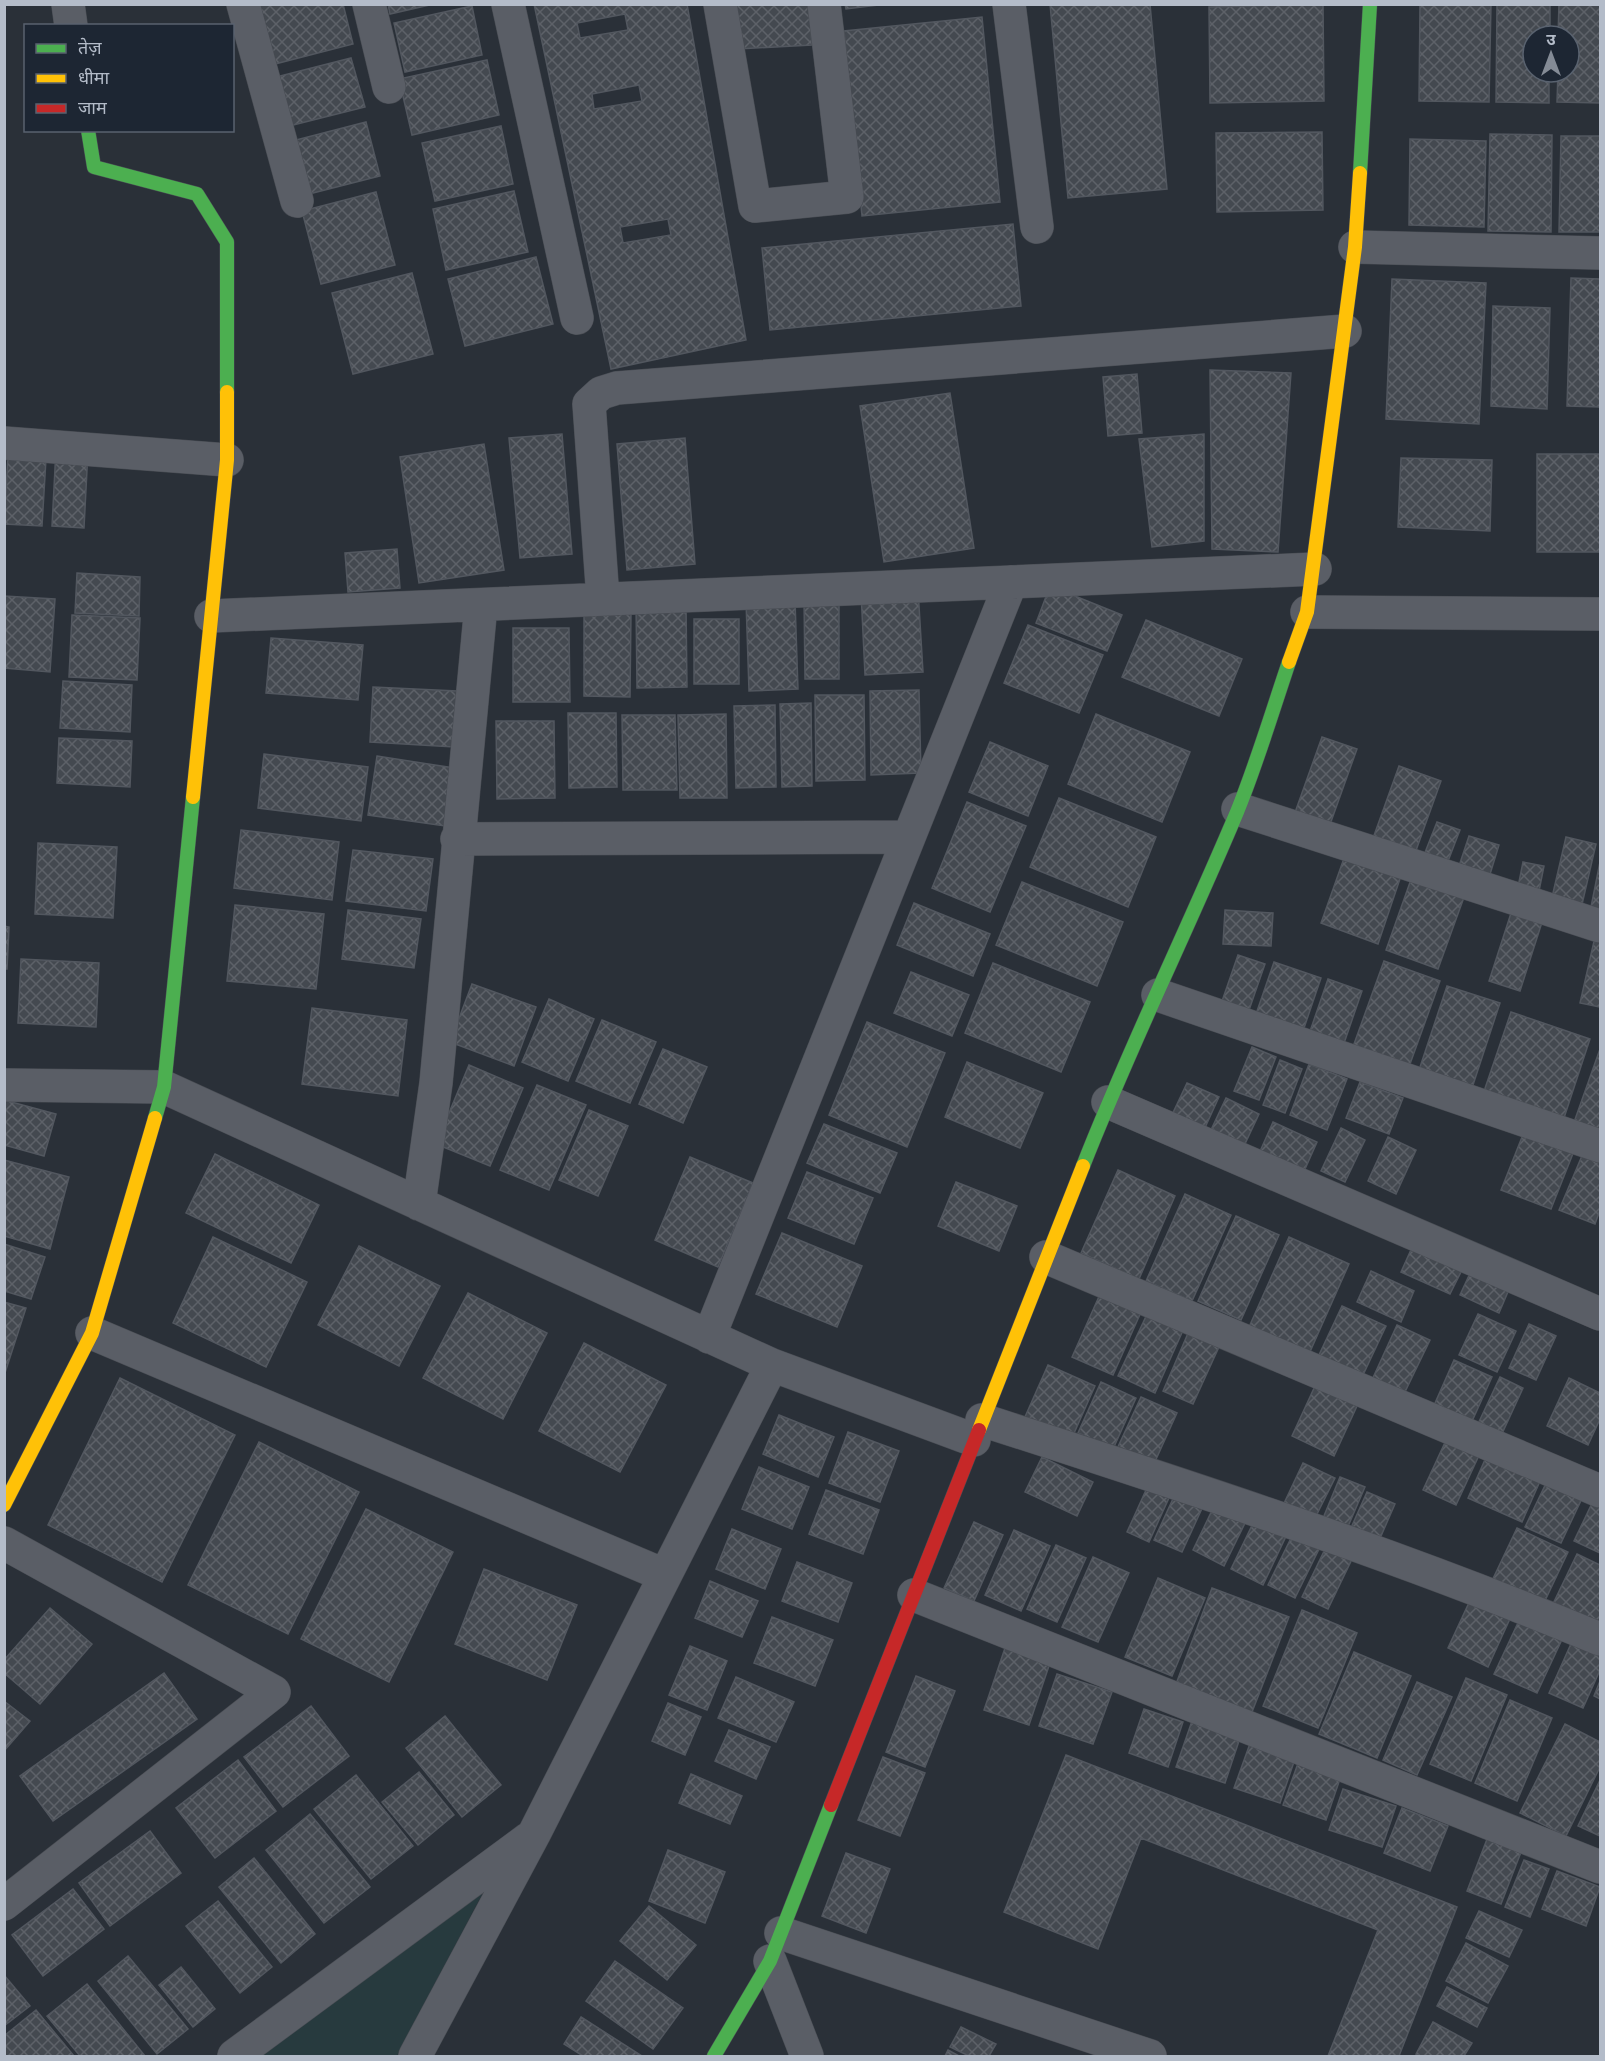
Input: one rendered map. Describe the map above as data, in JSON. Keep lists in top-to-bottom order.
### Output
{
  "legend": ["तेज़", "धीमा", "जाम"],
  "north": "top"
}
